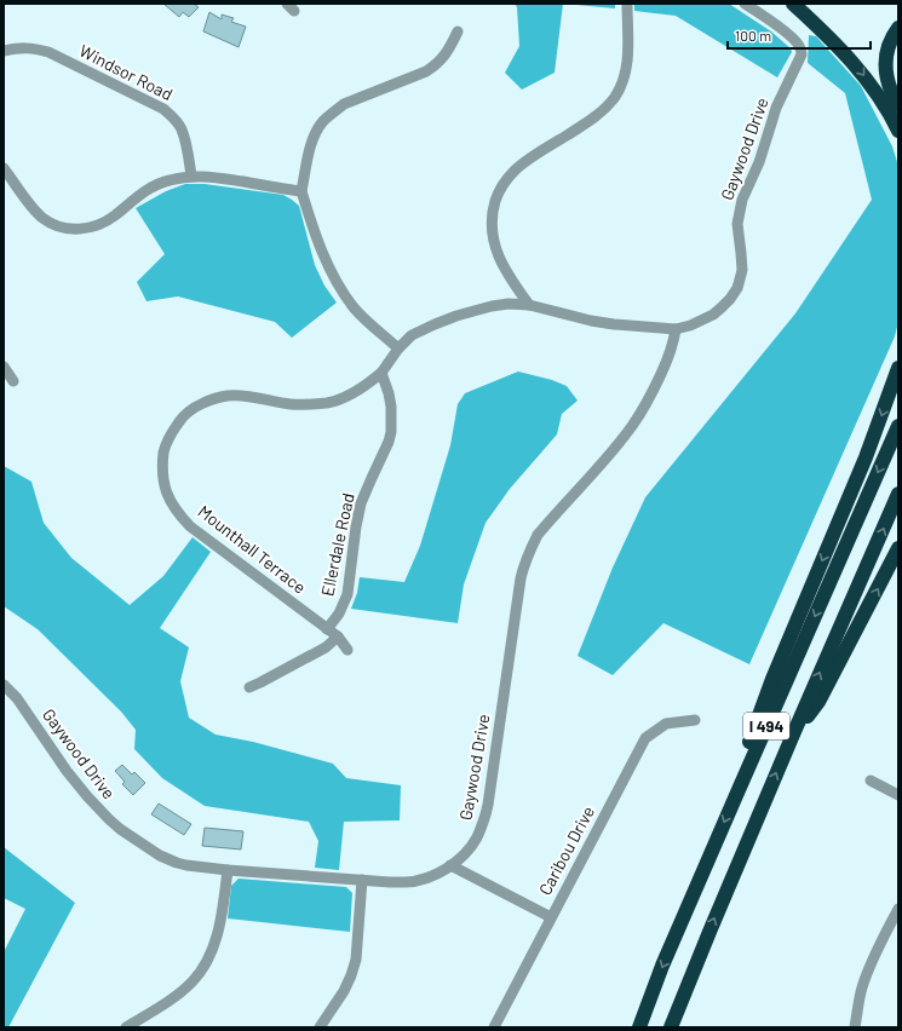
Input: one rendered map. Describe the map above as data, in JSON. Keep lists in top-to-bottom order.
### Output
{
  "streets": {
    "highway": ["I 494"],
    "street": [
      "Windsor Road",
      "Gaywood Drive",
      "Ellerdale Road",
      "Mounthall Terrace",
      "Caribou Drive"
    ]
  },
  "crossings": [
    ["Ellerdale Road", "Mounthall Terrace"]
  ],
  "scale_bar": "100 m"
}
